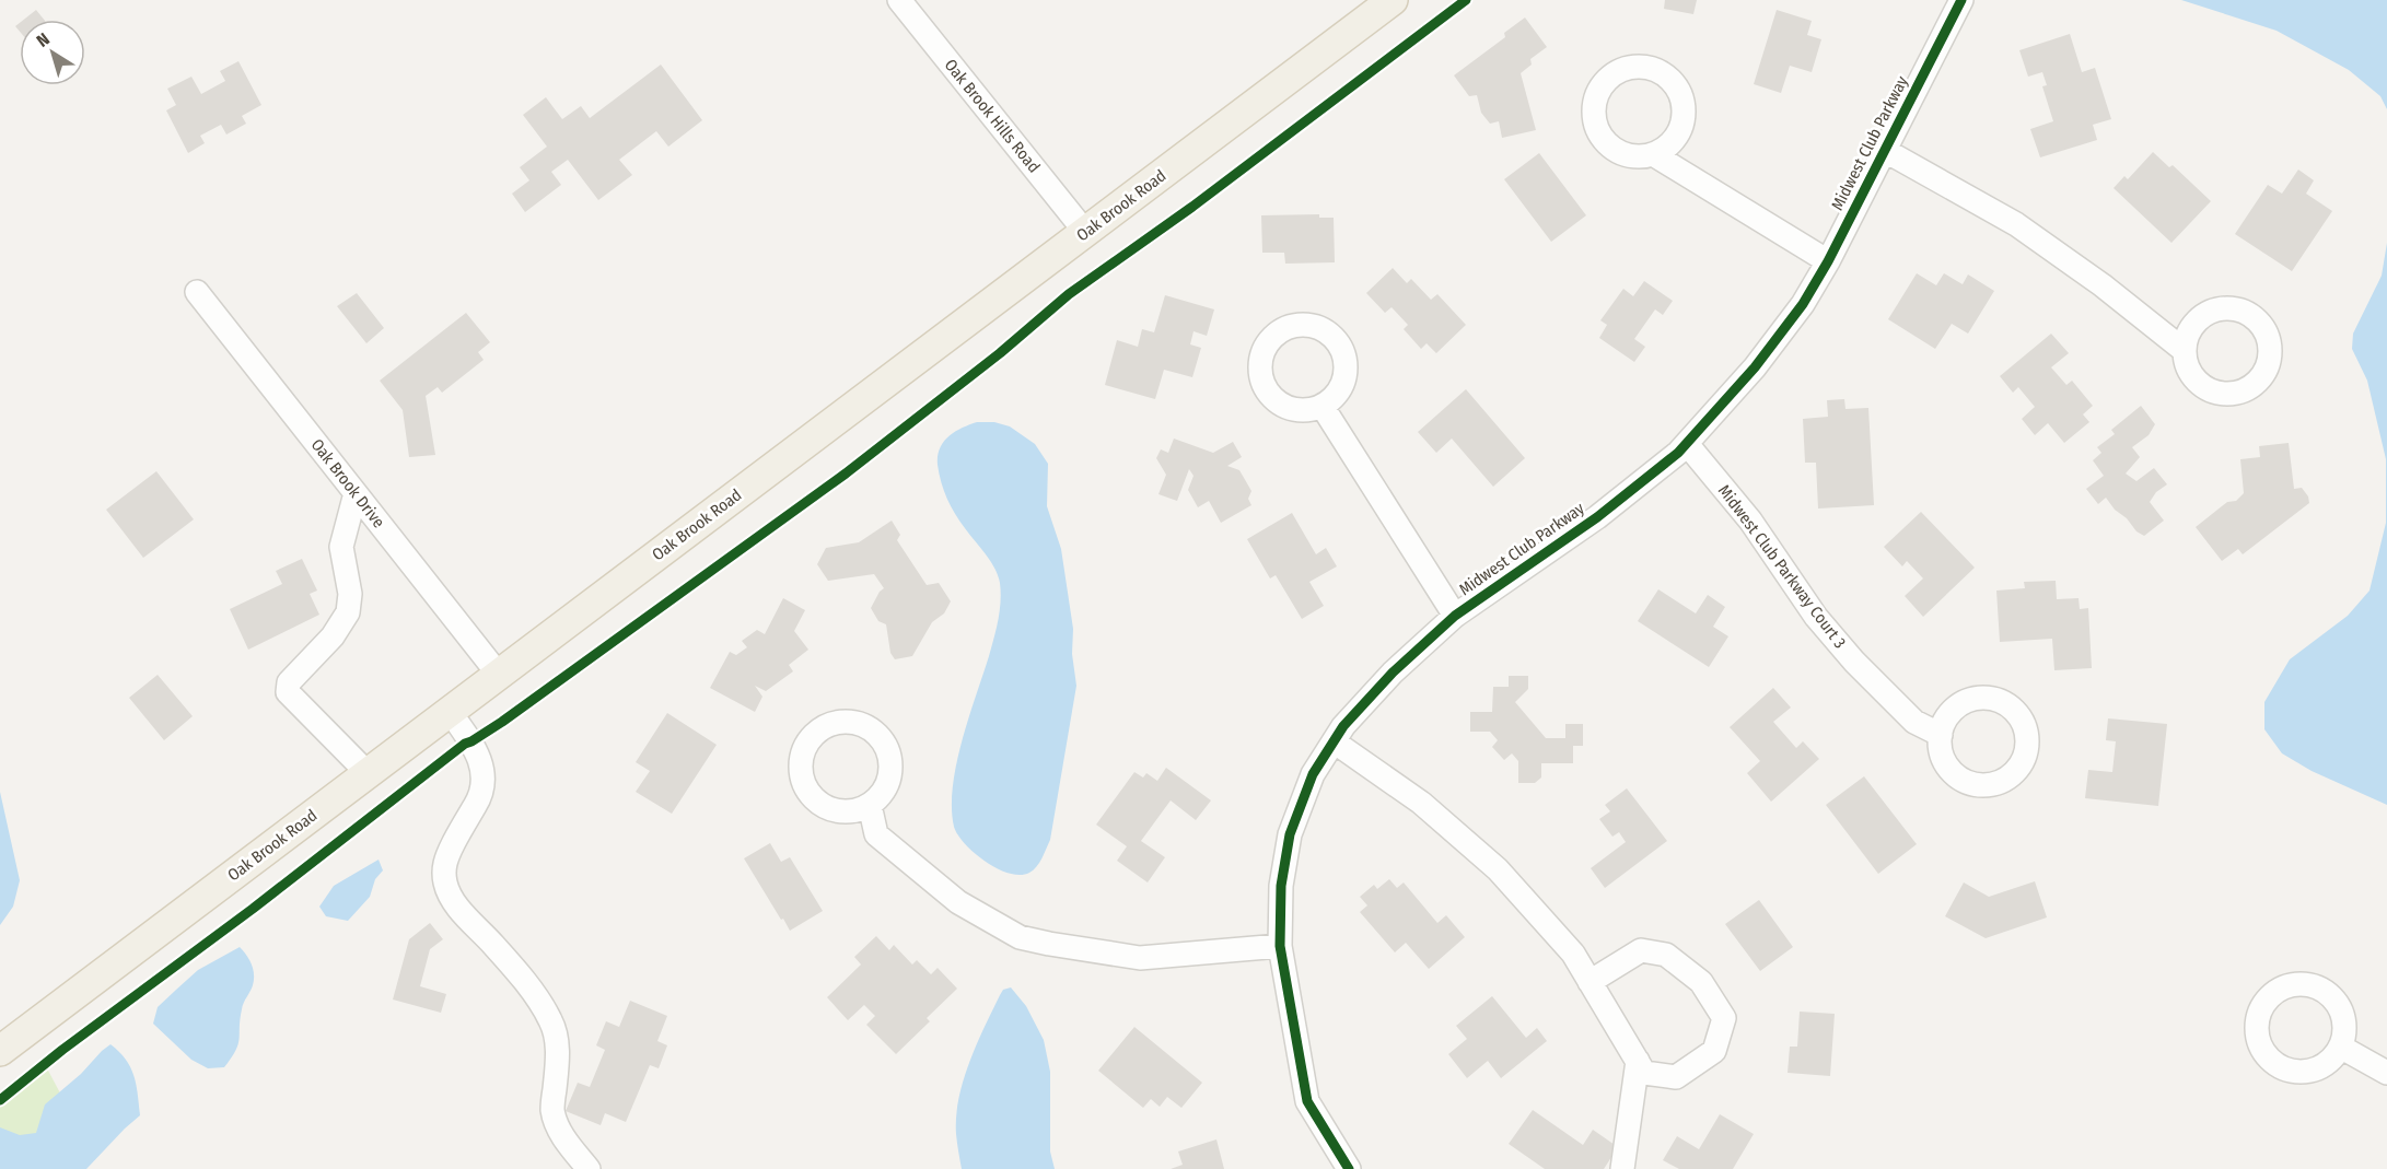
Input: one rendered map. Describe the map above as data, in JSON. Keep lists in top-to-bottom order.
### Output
{
  "streets": {
    "main road": ["Oak Brook Road"],
    "street": [
      "Oak Brook Hills Road",
      "Midwest Club Parkway",
      "Oak Brook Drive",
      "Midwest Club Parkway Court 3"
    ]
  },
  "crossings": [
    ["Oak Brook Hills Road", "Oak Brook Road"],
    ["Midwest Club Parkway", "Midwest Club Parkway Court 3"],
    ["Oak Brook Road", "Oak Brook Drive"]
  ],
  "north": "top left"
}
